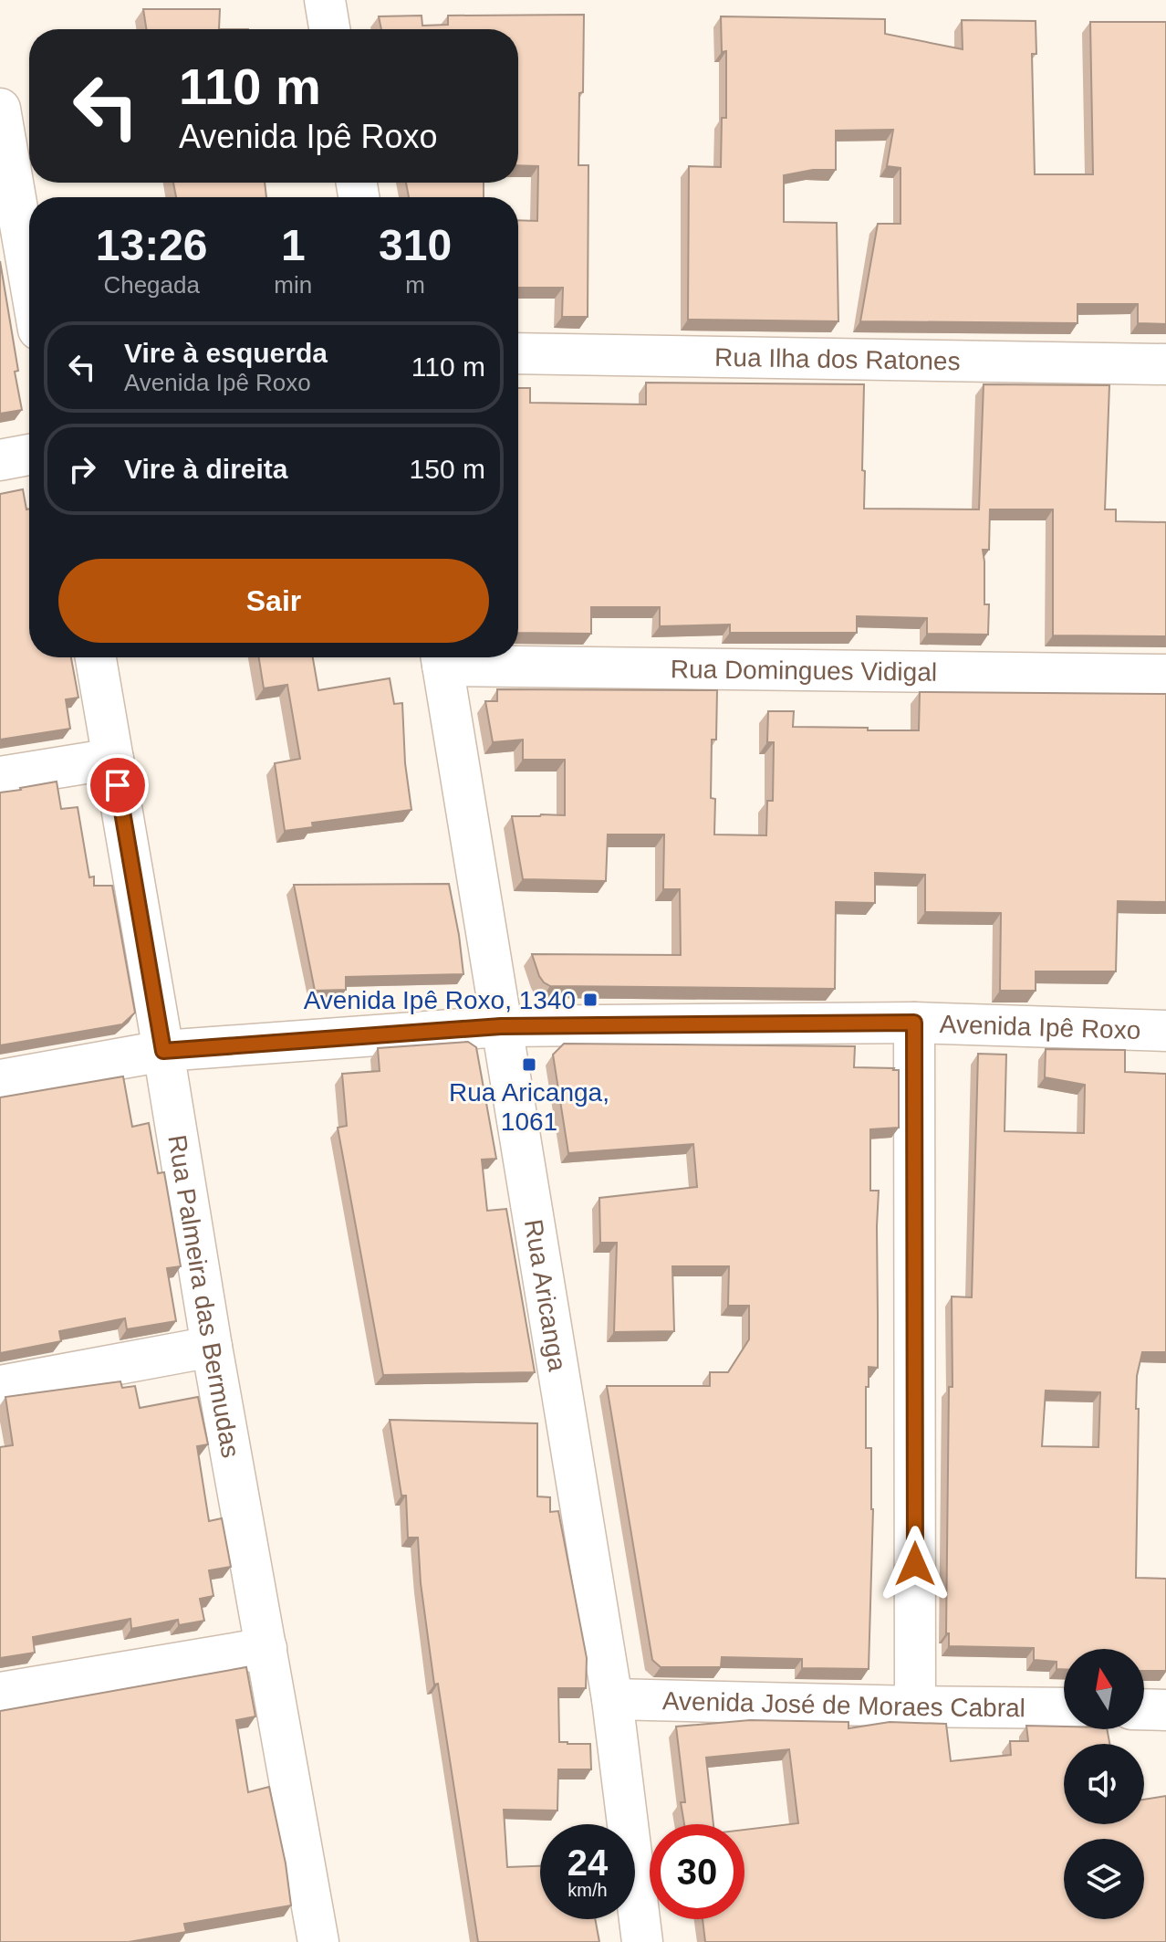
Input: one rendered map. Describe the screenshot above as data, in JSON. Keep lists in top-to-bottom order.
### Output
{
  "streets": {
    "street": [
      "Rua Ilha dos Ratones",
      "Rua Domingues Vidigal",
      "Avenida Ipê Roxo",
      "Rua Aricanga",
      "Rua Palmeira das Bermudas",
      "Avenida José de Moraes Cabral"
    ]
  },
  "crossings": [
    ["Avenida Ipê Roxo", "Rua Aricanga"],
    ["Avenida Ipê Roxo", "Rua Palmeira das Bermudas"],
    ["Rua Aricanga", "Avenida José de Moraes Cabral"]
  ],
  "places": {
    "transit": ["Avenida Ipê Roxo, 1340", "Rua Aricanga, 1061"]
  },
  "north": "top",
  "page": {
    "turn": ["110 m", "Avenida Ipê Roxo"],
    "eta": [
      "13:26",
      "Chegada",
      "1",
      "min",
      "310",
      "m"
    ],
    "list": [
      {
        "name": "Vire à esquerda",
        "note": "Avenida Ipê Roxo",
        "value": "110 m"
      },
      {
        "name": "Vire à direita",
        "value": "150 m"
      }
    ],
    "buttons": "Sair",
    "speed": "24 km/h",
    "limit": "30"
  }
}
